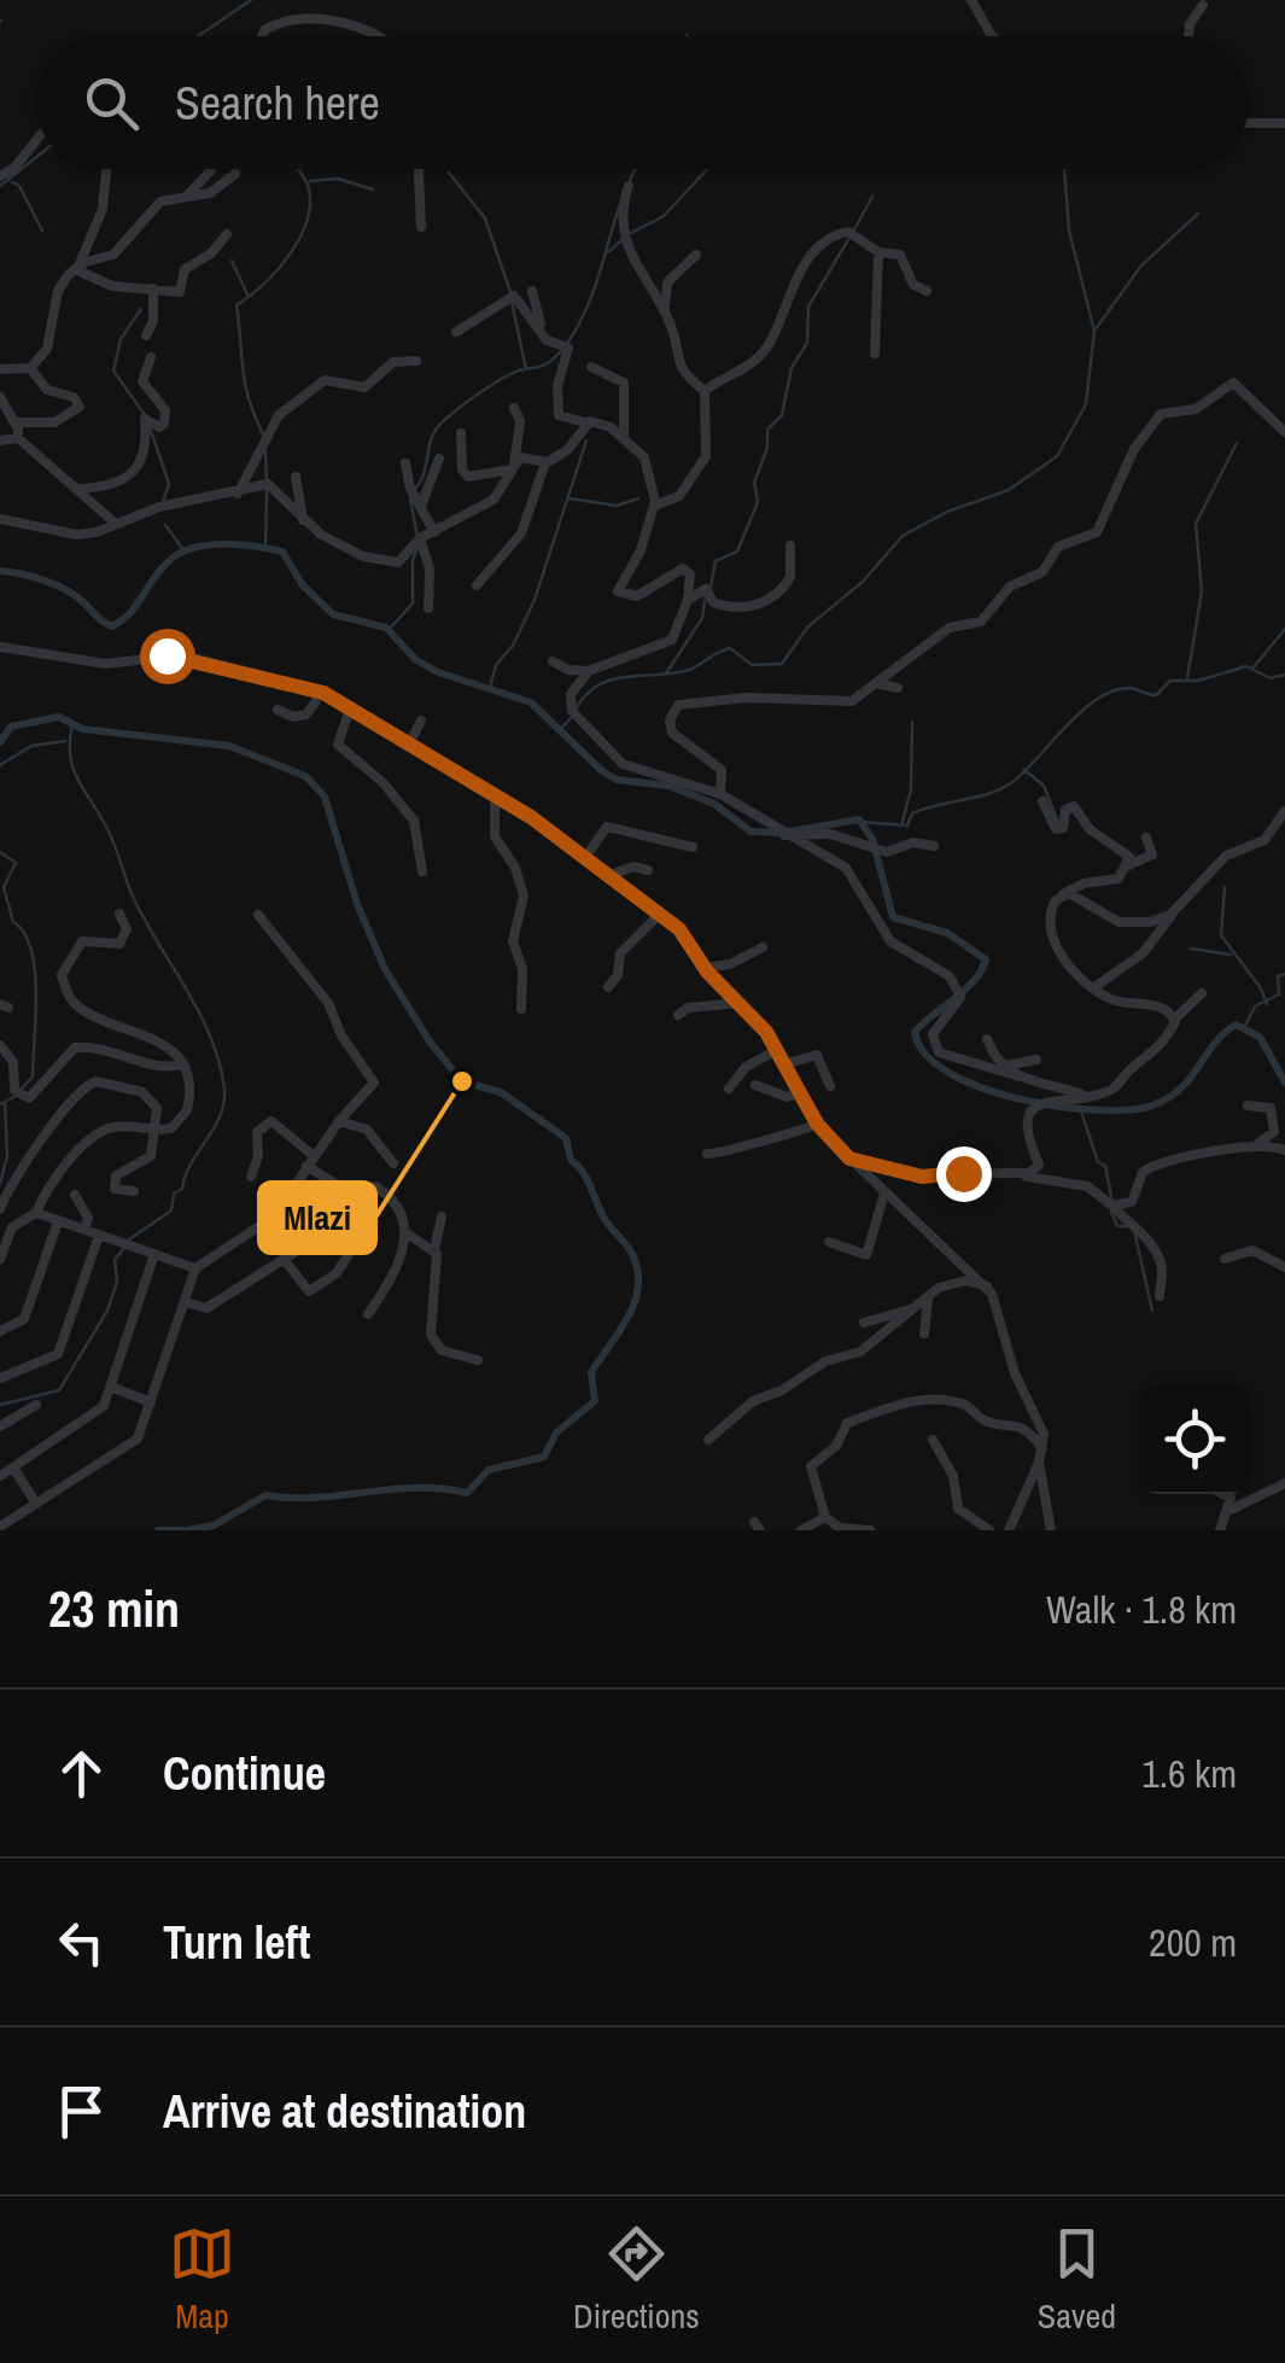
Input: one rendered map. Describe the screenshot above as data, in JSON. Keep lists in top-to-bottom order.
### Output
{
  "places": ["Mlazi"],
  "page": {
    "search": "Search here",
    "heading": ["23 min", "Walk · 1.8 km"],
    "list": [
      ["Continue", "1.6 km"],
      ["Turn left", "200 m"],
      "Arrive at destination"
    ],
    "nav": ["Map", "Directions", "Saved"]
  }
}
